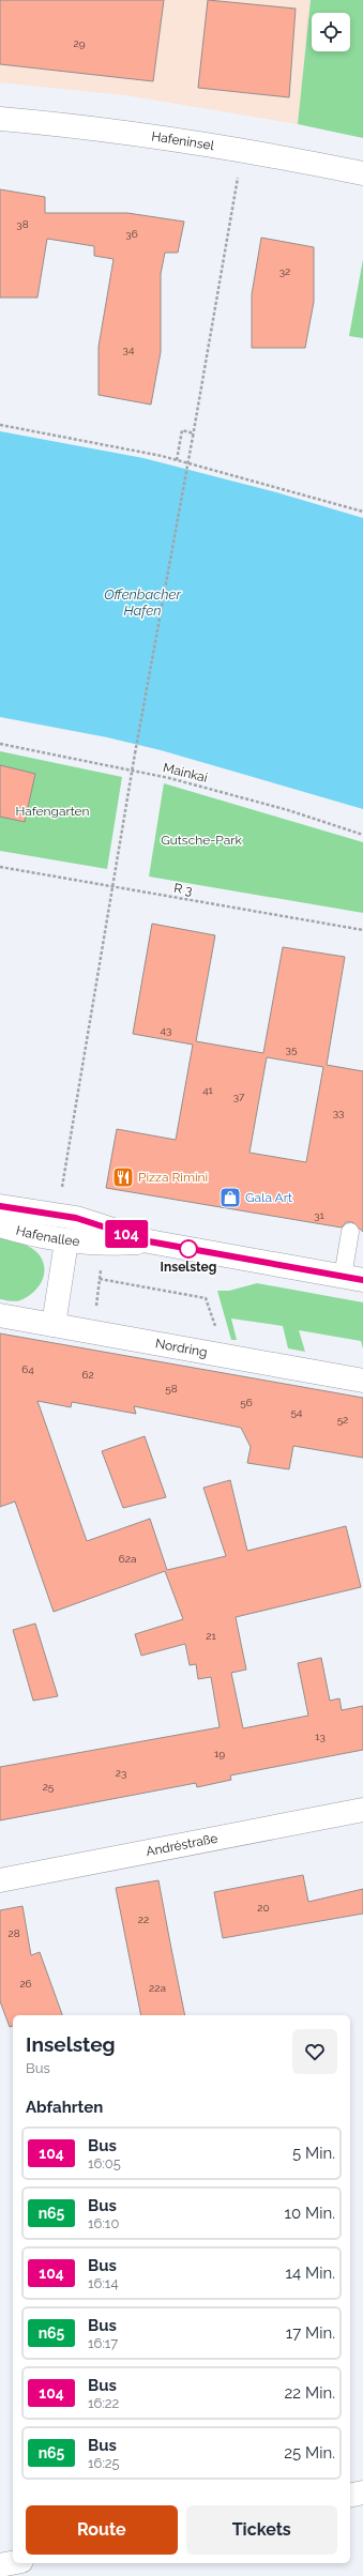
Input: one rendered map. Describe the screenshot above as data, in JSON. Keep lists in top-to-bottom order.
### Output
{
  "streets": {
    "street": [
      "Hafeninsel",
      "Hafenallee",
      "Nordring",
      "Andréstraße"
    ],
    "path": ["Mainkai", "R 3"]
  },
  "water": ["Offenbacher Hafen"],
  "parks": ["Hafengarten", "Gutsche-Park"],
  "places": {
    "restaurant": ["Pizza Rimini"],
    "shop": ["Gala Art"],
    "other": ["Inselsteg"]
  },
  "lines": ["bus line 104"],
  "house_numbers": [
    "29",
    "38",
    "36",
    "32",
    "34",
    "43",
    "35",
    "41",
    "37",
    "33",
    "31",
    "64",
    "62",
    "58",
    "56",
    "54",
    "52",
    "62a",
    "21",
    "13",
    "19",
    "23",
    "25",
    "20",
    "22",
    "28",
    "26",
    "22a"
  ],
  "page": {
    "on_map": "104",
    "heading": [
      ["Inselsteg", "Bus"],
      "Abfahrten"
    ],
    "list": [
      {
        "mark": "104",
        "name": "Bus",
        "note": "16:05",
        "value": "5 Min."
      },
      {
        "mark": "n65",
        "name": "Bus",
        "note": "16:10",
        "value": "10 Min."
      },
      {
        "mark": "104",
        "name": "Bus",
        "note": "16:14",
        "value": "14 Min."
      },
      {
        "mark": "n65",
        "name": "Bus",
        "note": "16:17",
        "value": "17 Min."
      },
      {
        "mark": "104",
        "name": "Bus",
        "note": "16:22",
        "value": "22 Min."
      },
      {
        "mark": "n65",
        "name": "Bus",
        "note": "16:25",
        "value": "25 Min."
      }
    ],
    "buttons": ["Route", "Tickets"]
  }
}
